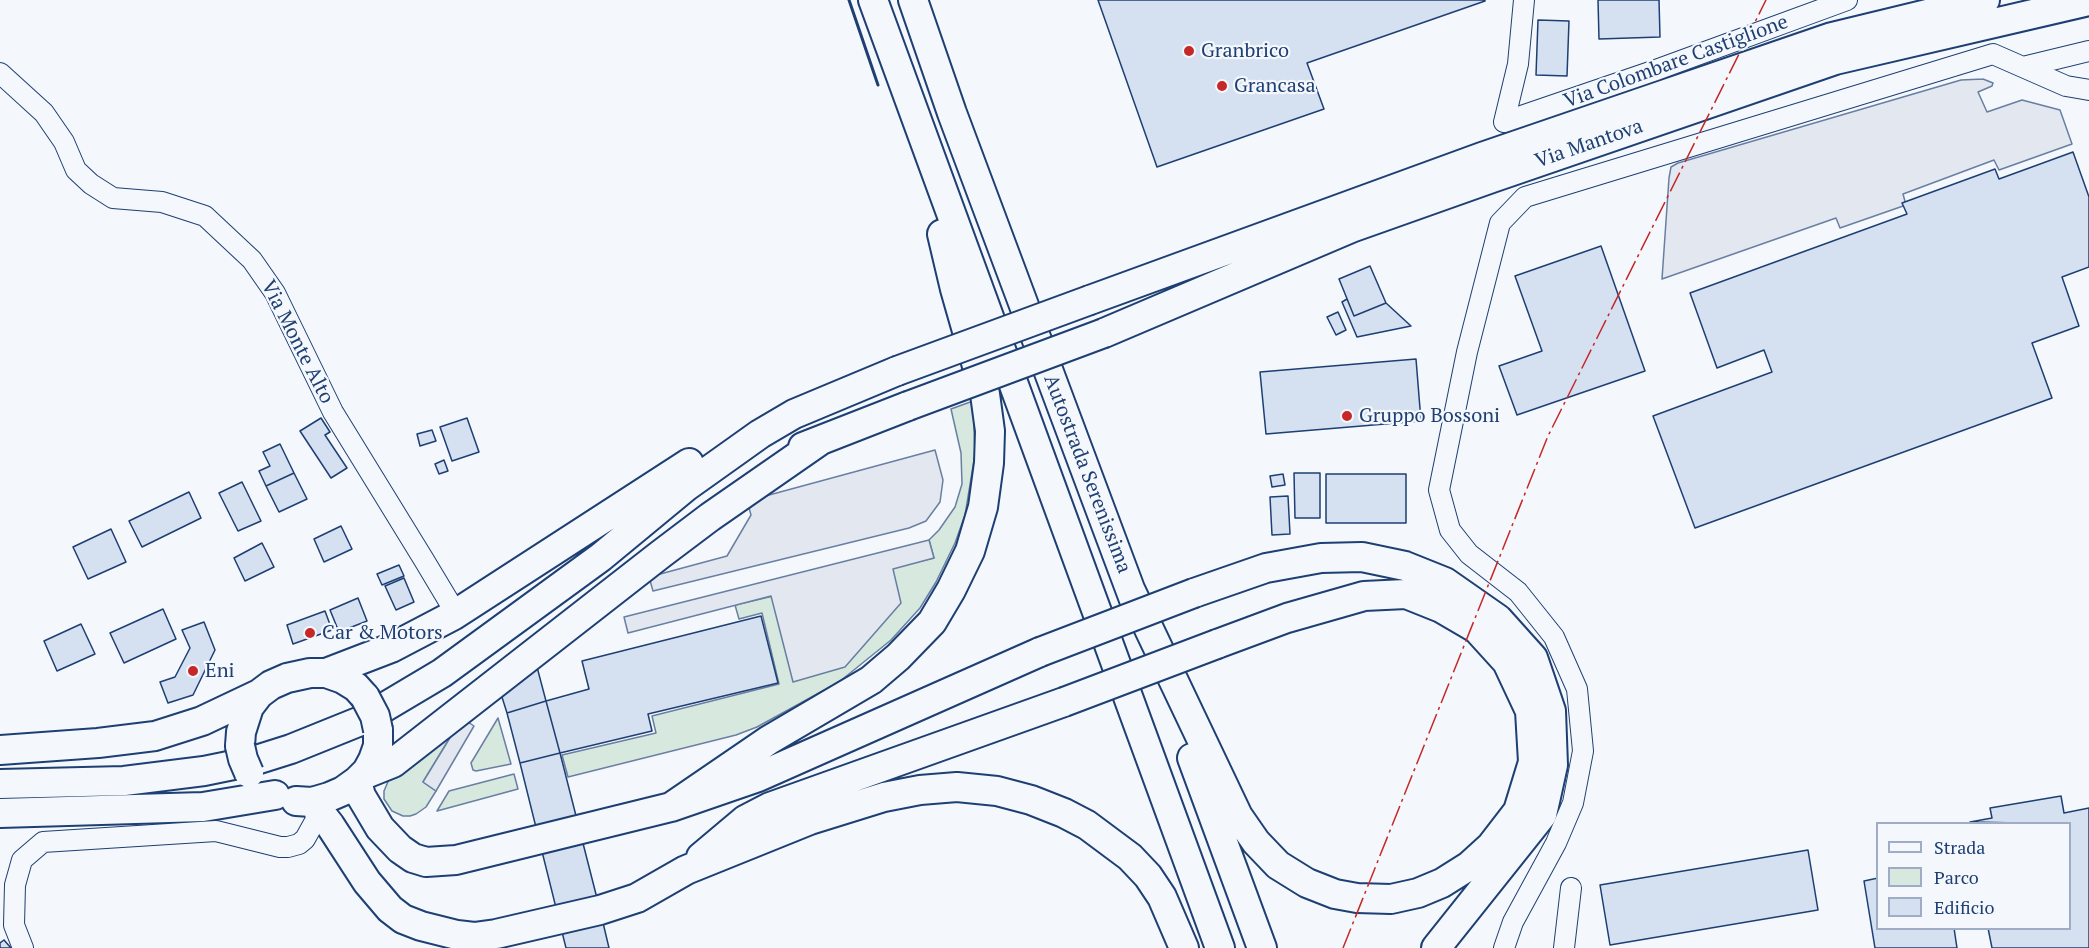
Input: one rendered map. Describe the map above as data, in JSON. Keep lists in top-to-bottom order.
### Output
{
  "streets": {
    "highway": ["Via Mantova", "Autostrada Serenissima"],
    "street": ["Via Colombare Castiglione", "Via Monte Alto"]
  },
  "places": [
    "Granbrico",
    "Grancasa",
    "Gruppo Bossoni",
    "Car & Motors",
    "Eni"
  ],
  "legend": ["Strada", "Parco", "Edificio"]
}
